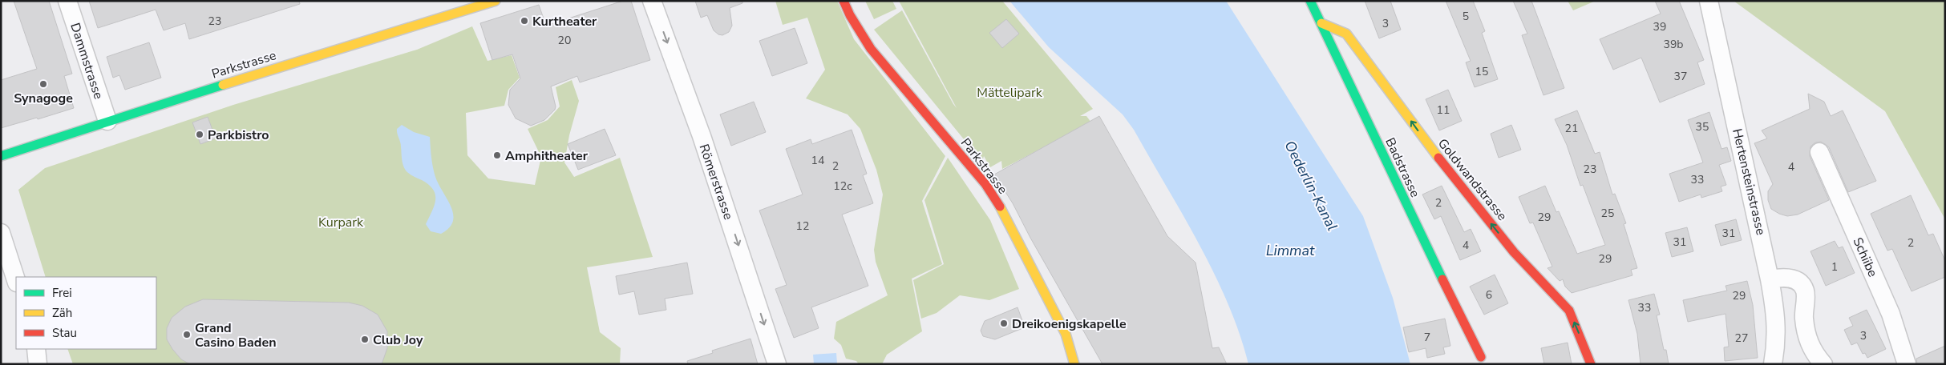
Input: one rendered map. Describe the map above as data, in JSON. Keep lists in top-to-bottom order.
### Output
{
  "streets": {
    "street": [
      "Dammstrasse",
      "Parkstrasse",
      "Badstrasse",
      "Goldwandstrasse",
      "Römerstrasse",
      "Hertensteinstrasse",
      "Schiibe"
    ]
  },
  "crossings": [
    ["Dammstrasse", "Parkstrasse"],
    ["Badstrasse", "Goldwandstrasse"]
  ],
  "one_way": ["Goldwandstrasse", "Römerstrasse"],
  "water": ["Oederlin-Kanal", "Limmat"],
  "parks": ["Mättelipark", "Kurpark"],
  "places": [
    "Kurtheater",
    "Synagoge",
    "Parkbistro",
    "Amphitheater",
    "Dreikoenigskapelle",
    "Grand Casino Baden",
    "Club Joy"
  ],
  "house_numbers": [
    "5",
    "23",
    "3",
    "39",
    "20",
    "39b",
    "15",
    "37",
    "11",
    "35",
    "21",
    "14",
    "2",
    "4",
    "23",
    "33",
    "12c",
    "2",
    "25",
    "29",
    "12",
    "31",
    "31",
    "2",
    "4",
    "29",
    "1",
    "6",
    "29",
    "33",
    "3",
    "7",
    "27"
  ],
  "legend": ["Frei", "Zäh", "Stau"]
}
